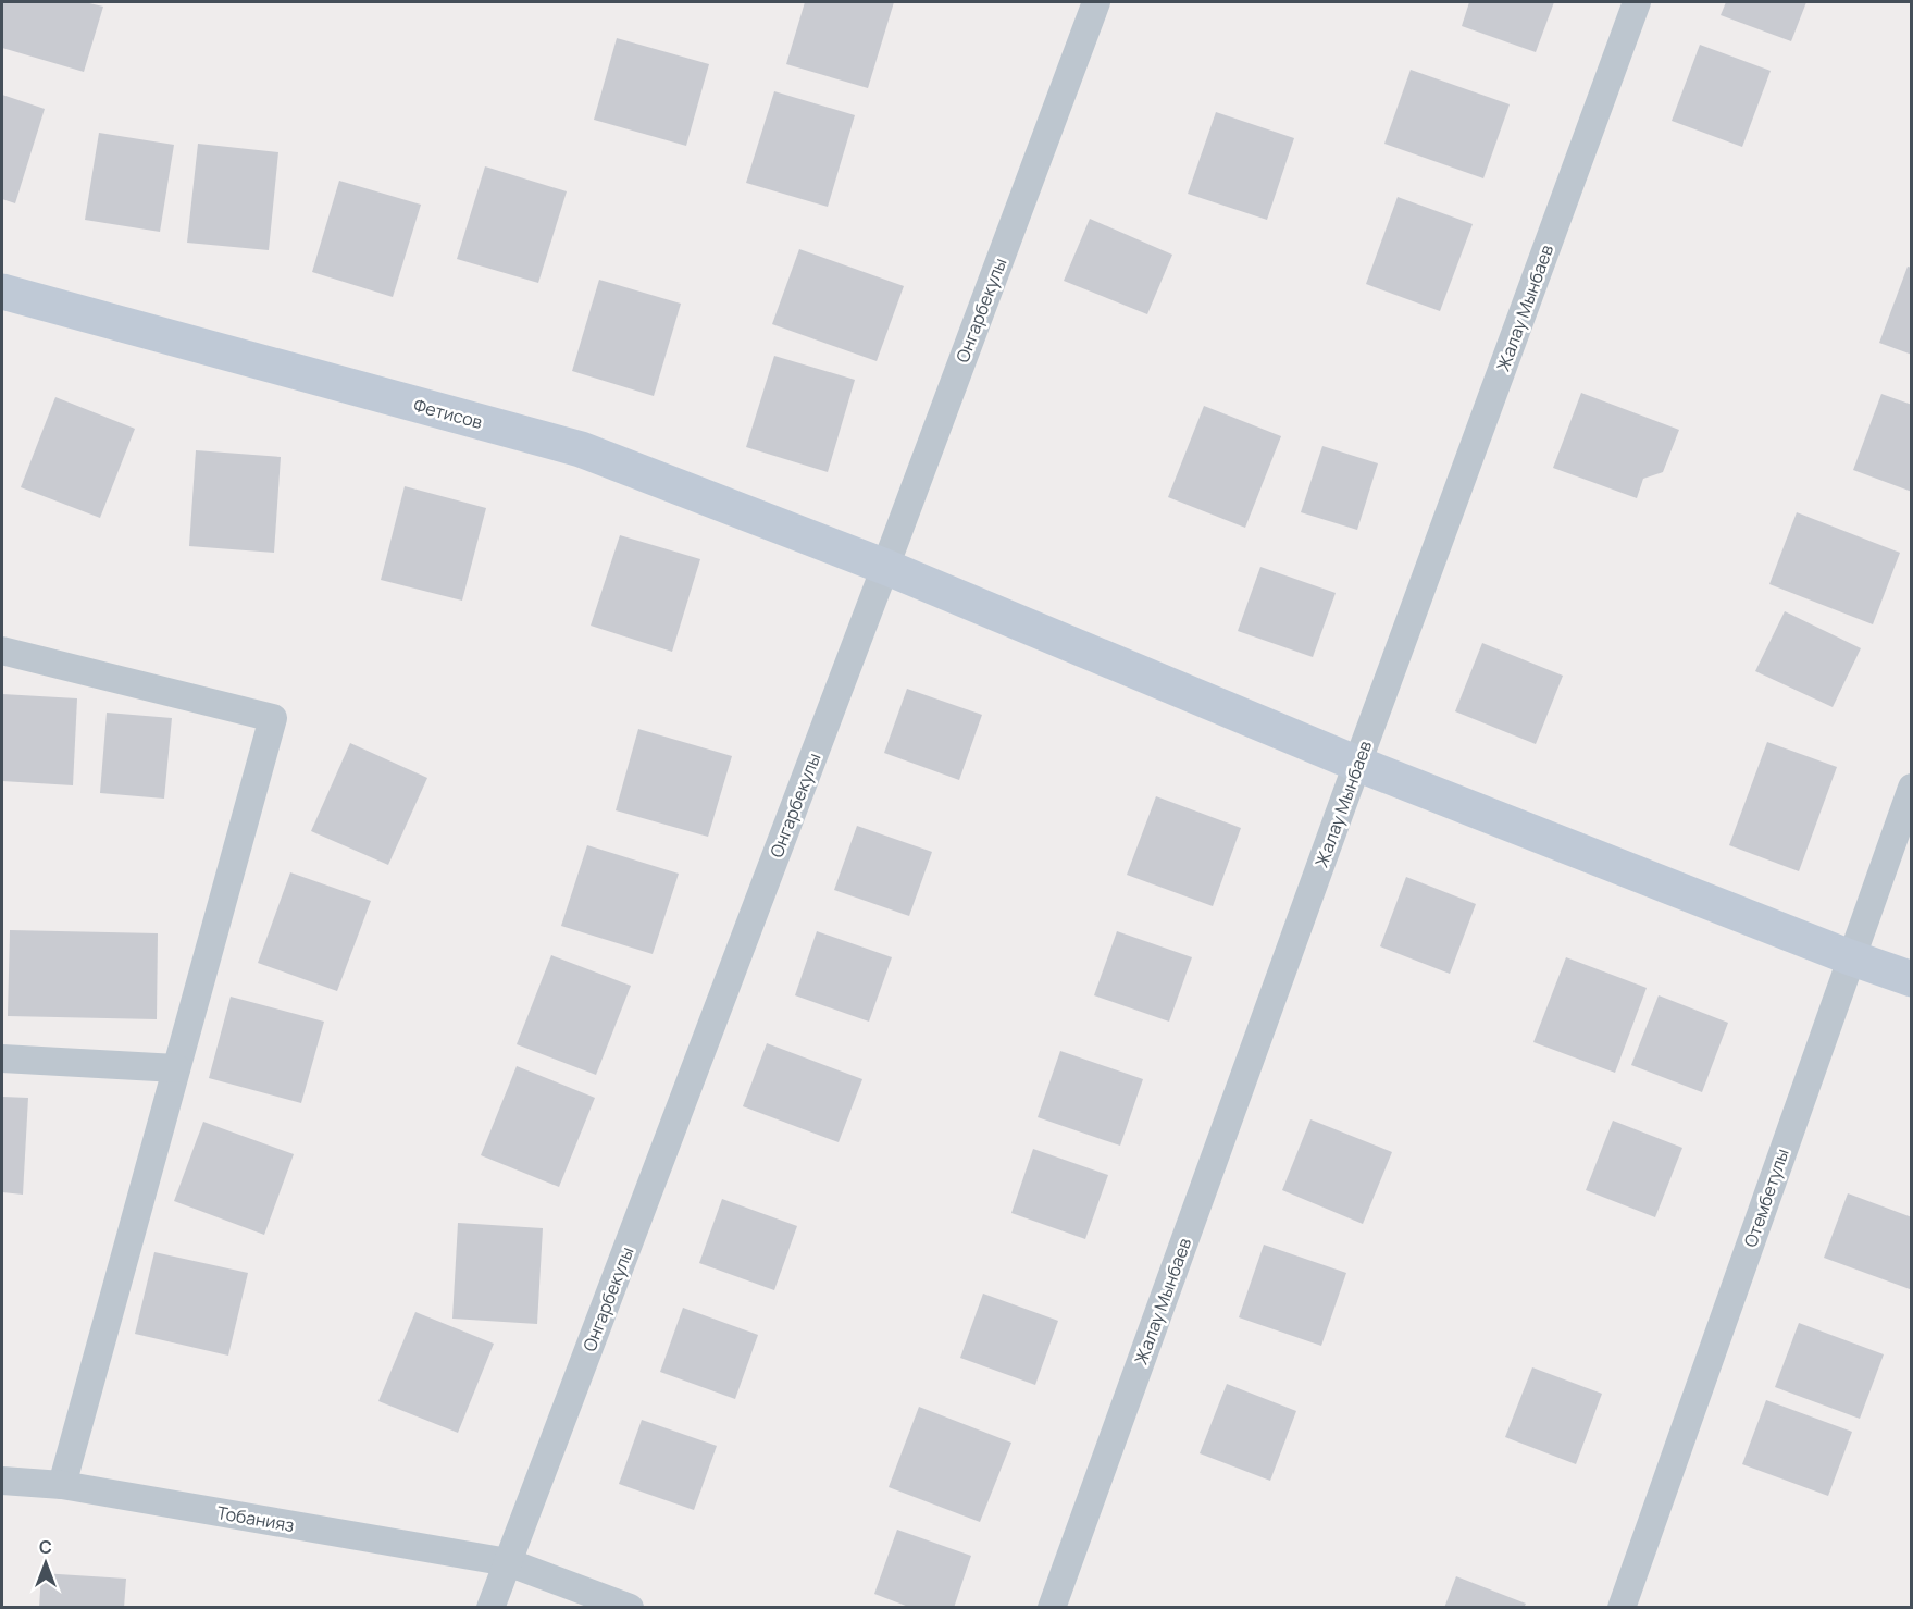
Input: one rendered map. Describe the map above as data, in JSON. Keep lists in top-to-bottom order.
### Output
{
  "streets": {
    "street": [
      "Жалау Мынбаев",
      "Онгарбекулы",
      "Фетисов",
      "Отембетулы",
      "Тобанияз"
    ]
  },
  "crossings": [
    ["Жалау Мынбаев", "Фетисов"],
    ["Онгарбекулы", "Фетисов"],
    ["Онгарбекулы", "Тобанияз"],
    ["Фетисов", "Отембетулы"]
  ],
  "north": "top"
}
